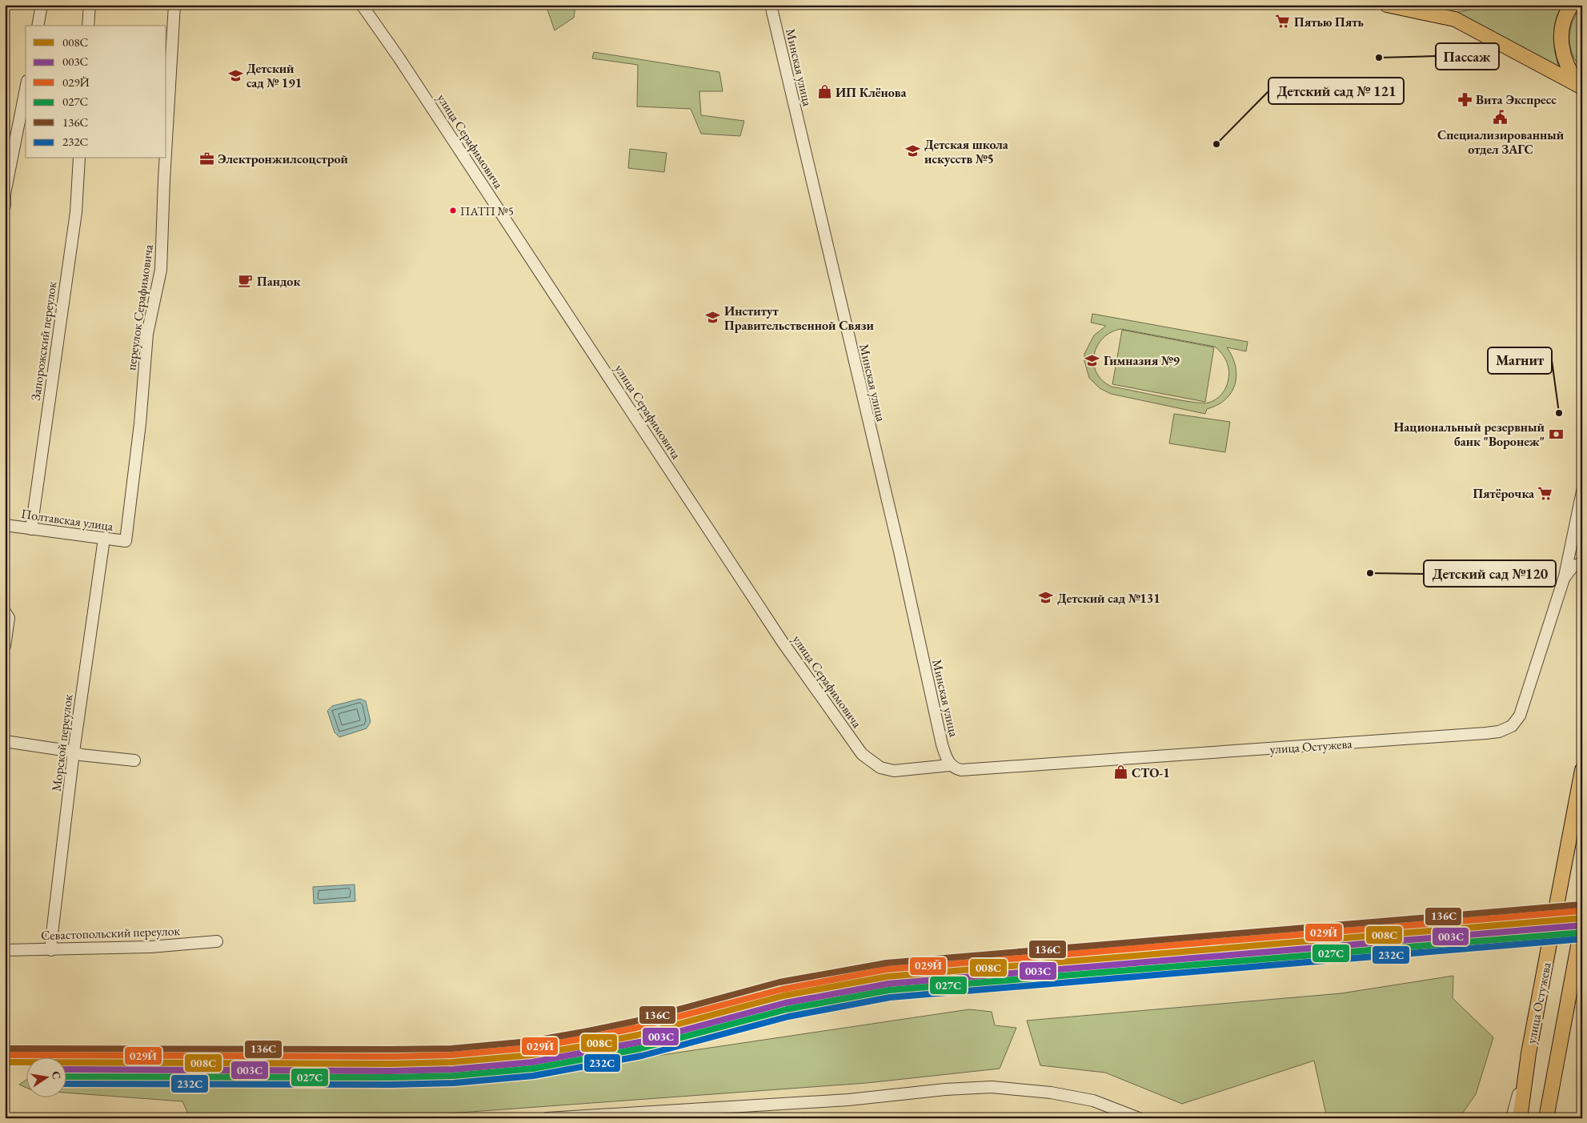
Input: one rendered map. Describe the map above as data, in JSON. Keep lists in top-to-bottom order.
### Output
{
  "streets": {
    "main road": ["улица Остужева"],
    "street": [
      "Минская улица",
      "улица Серафимовича",
      "переулок Серафимовича",
      "Запорожский переулок",
      "Полтавская улица",
      "Морской переулок",
      "Севастопольский переулок"
    ]
  },
  "crossings": [
    ["Минская улица", "улица Серафимовича"],
    ["Минская улица", "улица Остужева"],
    ["улица Серафимовича", "улица Остужева"],
    ["переулок Серафимовича", "Полтавская улица"],
    ["Запорожский переулок", "Полтавская улица"],
    ["Полтавская улица", "Морской переулок"],
    ["Морской переулок", "Севастопольский переулок"]
  ],
  "places": {
    "supermarket": ["Пятью Пять", "Пятёрочка"],
    "other": [
      "Пассаж",
      "Детский сад № 121",
      "ПАТП №5",
      "Магнит",
      "Детский сад №120"
    ],
    "school or university": [
      "Детский сад № 191",
      "Детская школа искусств №5",
      "Институт Правительственной Связи",
      "Гимназия №9",
      "Детский сад №131"
    ],
    "shop": ["ИП Клёнова", "СТО-1"],
    "pharmacy": ["Вита Экспресс"],
    "public building": ["Специализированный отдел ЗАГС"],
    "office": ["Электронжилсоцстрой"],
    "cafe": ["Пандок"],
    "bank": ["Национальный резервный банк \"Воронеж\""]
  },
  "lines": [
    "transit line 136С",
    "transit line 029Й",
    "transit line 008С",
    "transit line 003С",
    "transit line 027С",
    "transit line 232C"
  ],
  "legend": [
    "008С",
    "003С",
    "029Й",
    "027С",
    "136С",
    "232C"
  ],
  "north": "right"
}
